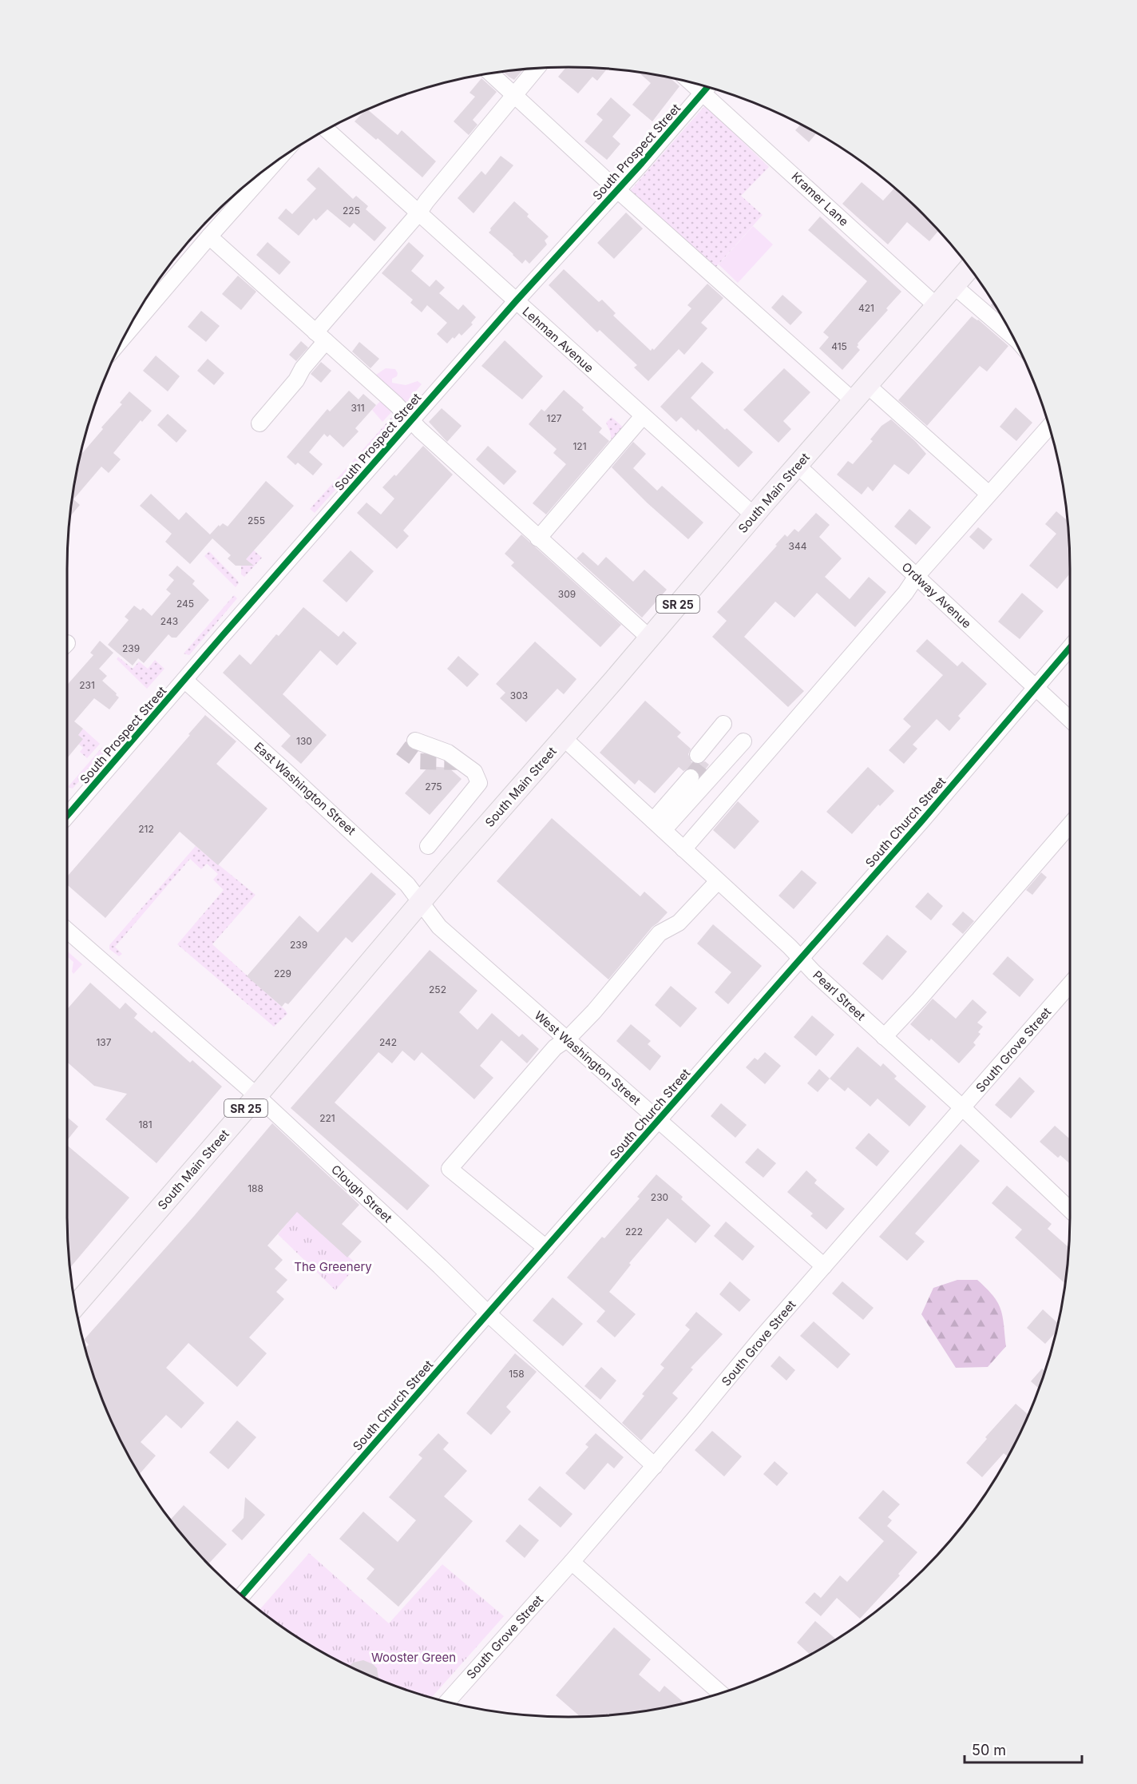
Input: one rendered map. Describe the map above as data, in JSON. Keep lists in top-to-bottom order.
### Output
{
  "streets": {
    "main road": ["South Main Street", "SR 25"],
    "street": [
      "South Prospect Street",
      "Kramer Lane",
      "Lehman Avenue",
      "Ordway Avenue",
      "East Washington Street",
      "South Church Street",
      "Pearl Street",
      "South Grove Street",
      "West Washington Street",
      "Clough Street"
    ]
  },
  "crossings": [
    ["South Prospect Street", "Kramer Lane"],
    ["South Prospect Street", "Lehman Avenue"],
    ["South Prospect Street", "East Washington Street"],
    ["Kramer Lane", "South Main Street"],
    ["Lehman Avenue", "South Main Street"],
    ["South Main Street", "Ordway Avenue"],
    ["South Main Street", "East Washington Street"],
    ["South Main Street", "Pearl Street"],
    ["South Main Street", "West Washington Street"],
    ["South Main Street", "Clough Street"],
    ["Ordway Avenue", "South Church Street"],
    ["East Washington Street", "West Washington Street"],
    ["South Church Street", "Pearl Street"],
    ["South Church Street", "West Washington Street"],
    ["South Church Street", "Clough Street"],
    ["Pearl Street", "South Grove Street"],
    ["South Grove Street", "West Washington Street"],
    ["South Grove Street", "Clough Street"]
  ],
  "parks": ["The Greenery", "Wooster Green"],
  "house_numbers": [
    "225",
    "421",
    "415",
    "311",
    "127",
    "121",
    "255",
    "344",
    "309",
    "245",
    "243",
    "239",
    "231",
    "303",
    "130",
    "275",
    "212",
    "239",
    "229",
    "252",
    "137",
    "242",
    "221",
    "181",
    "188",
    "230",
    "222",
    "158"
  ],
  "scale_bar": "50 m"
}
